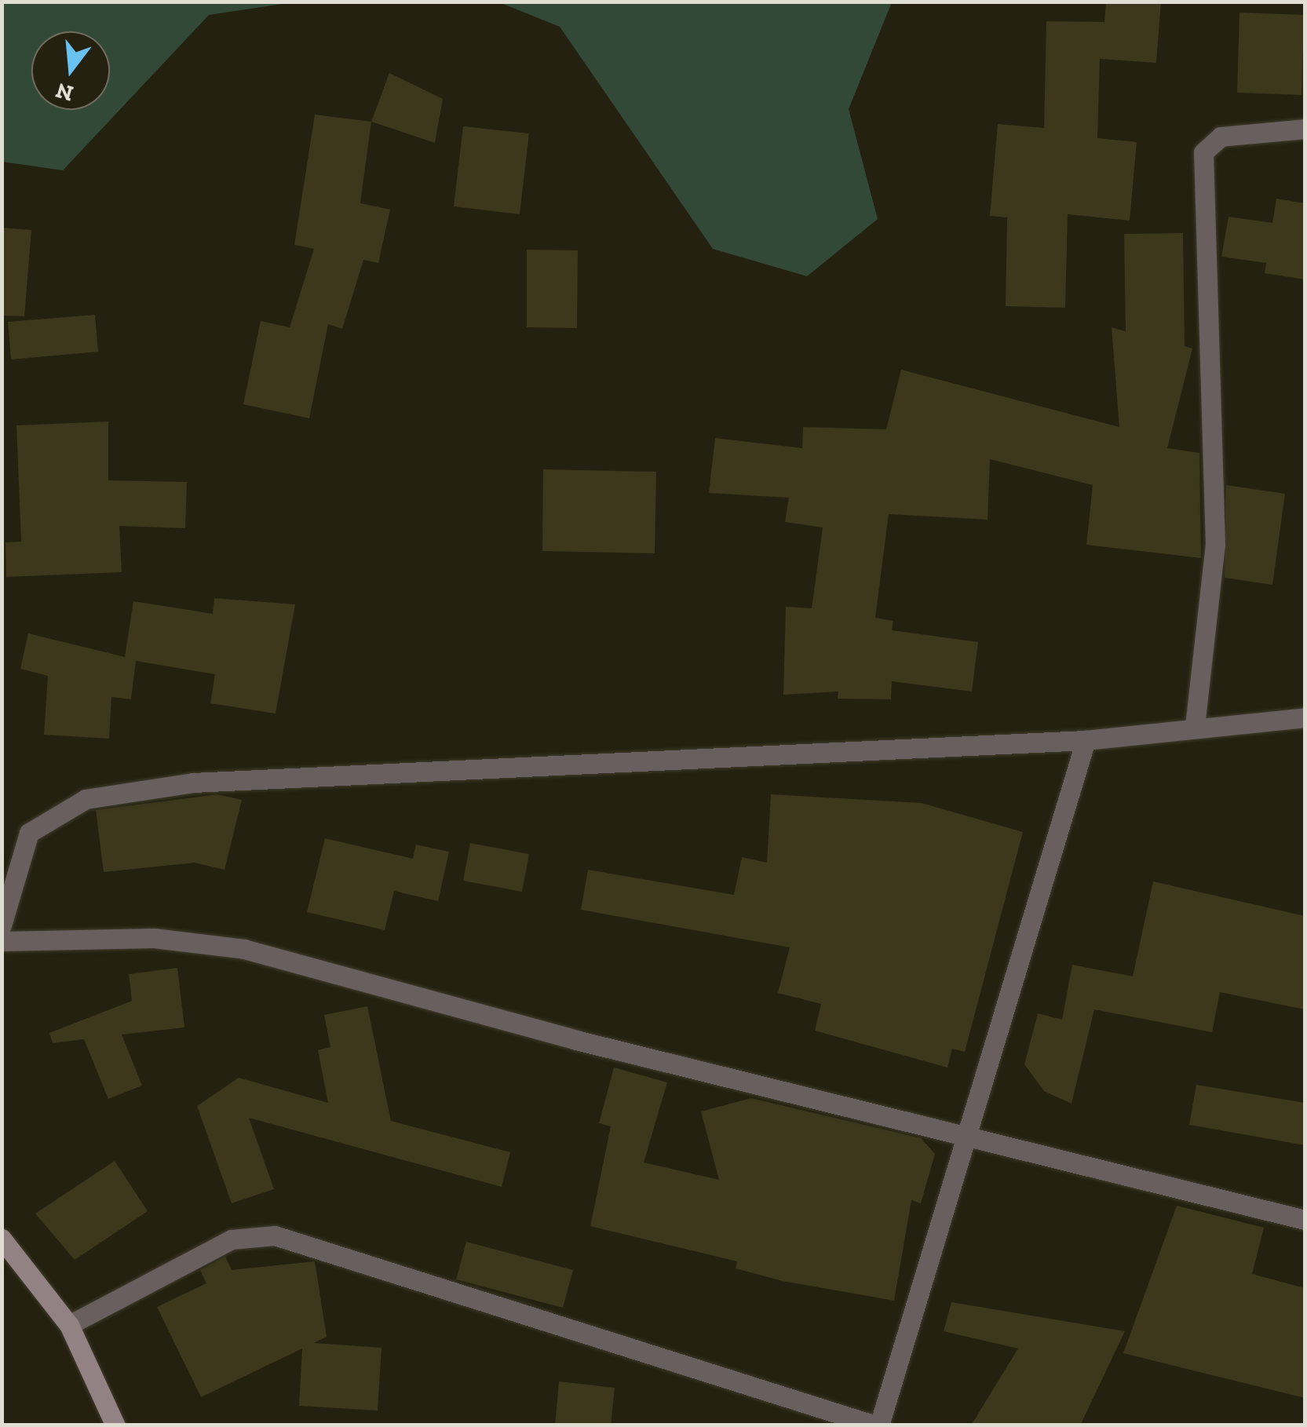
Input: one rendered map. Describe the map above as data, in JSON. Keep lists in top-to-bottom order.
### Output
{
  "north": "bottom"
}
